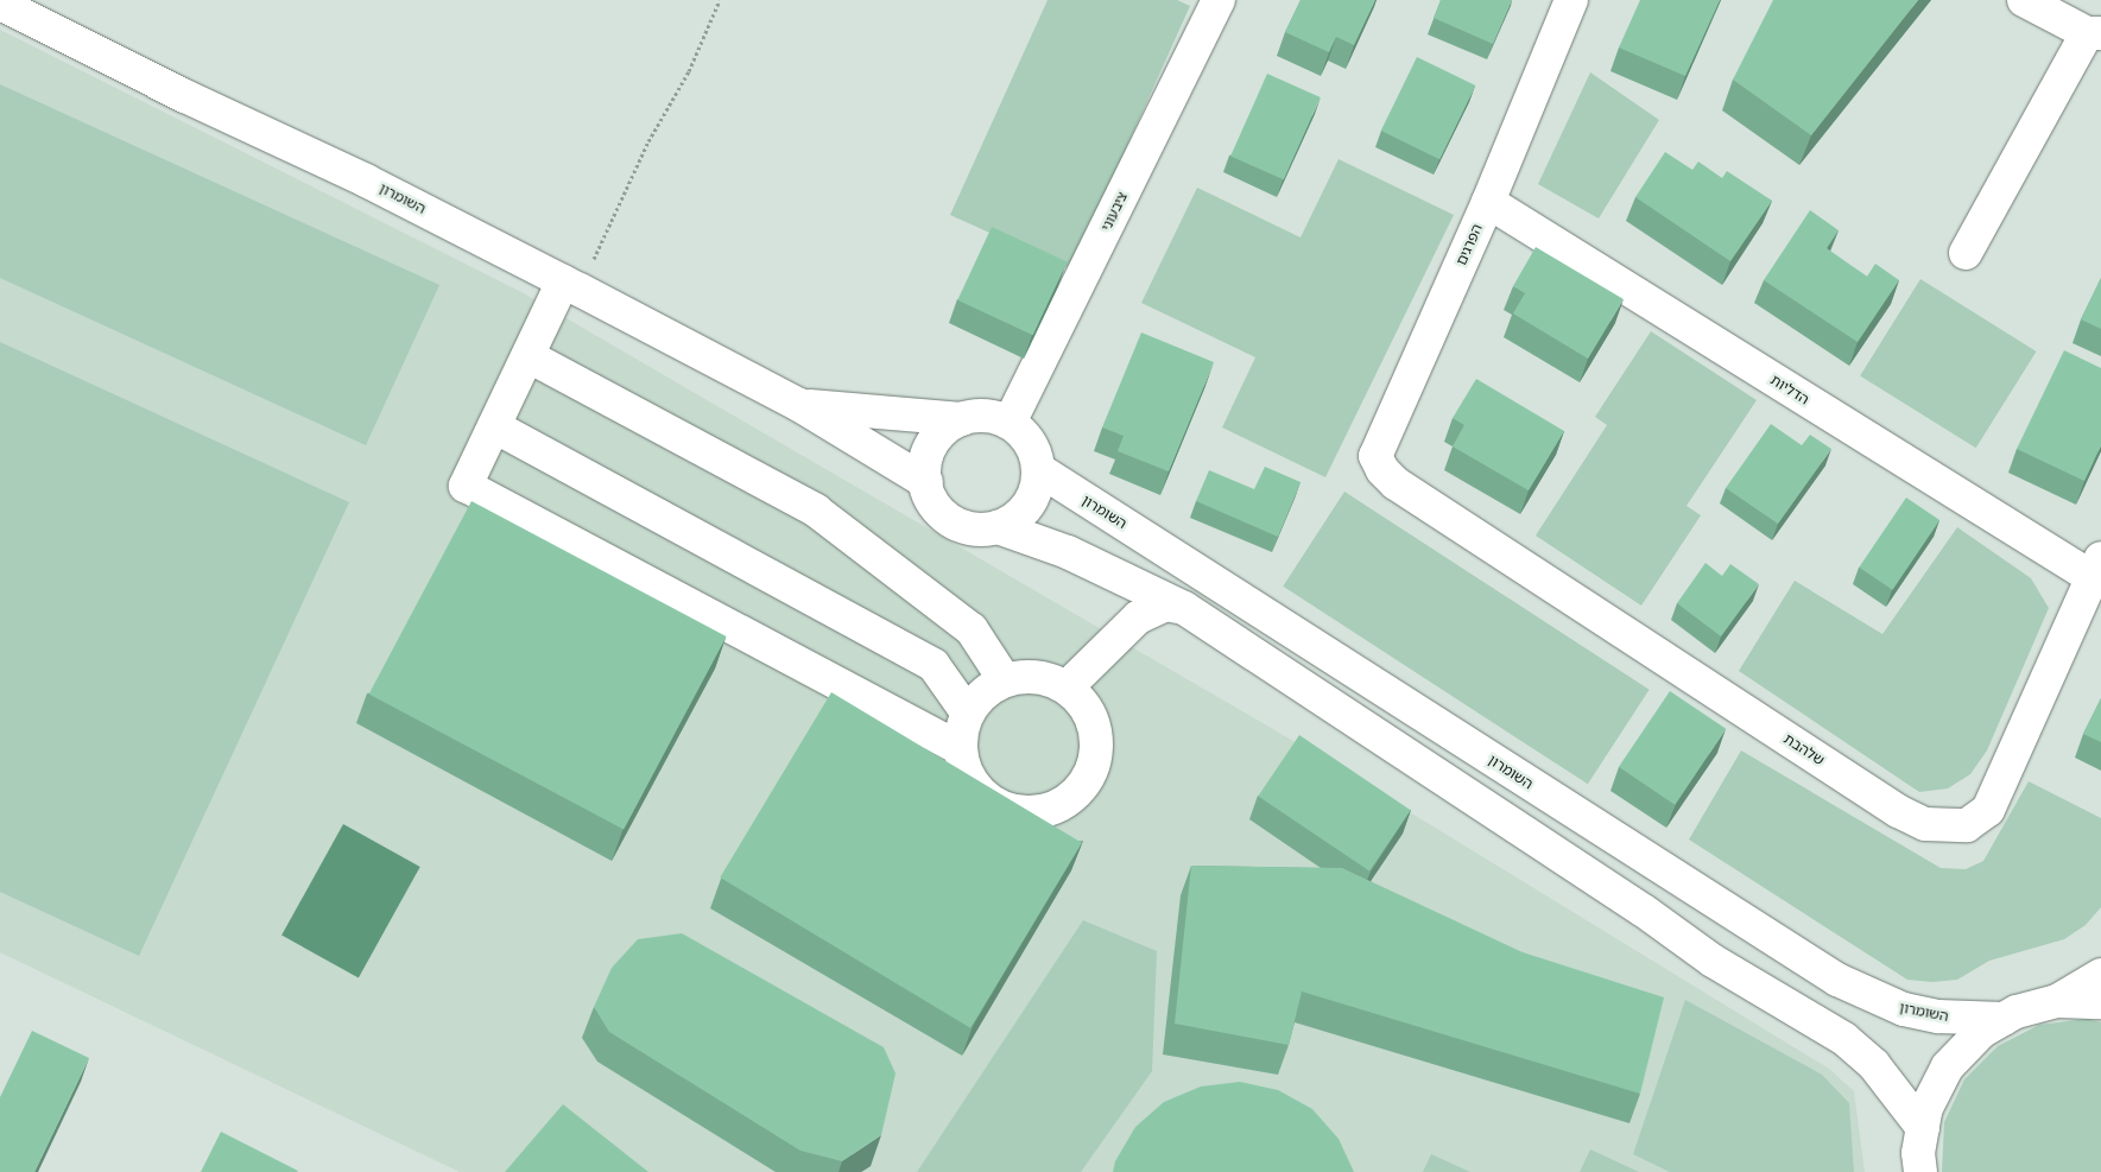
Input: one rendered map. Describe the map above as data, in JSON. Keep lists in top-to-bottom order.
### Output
{
  "streets": {
    "street": [
      "השומרון",
      "ציבעוני",
      "הפרגים",
      "הדליות",
      "שלהבת"
    ]
  },
  "crossings": [
    ["השומרון", "ציבעוני"],
    ["הפרגים", "הדליות"],
    ["הפרגים", "שלהבת"],
    ["הדליות", "שלהבת"]
  ]
}
